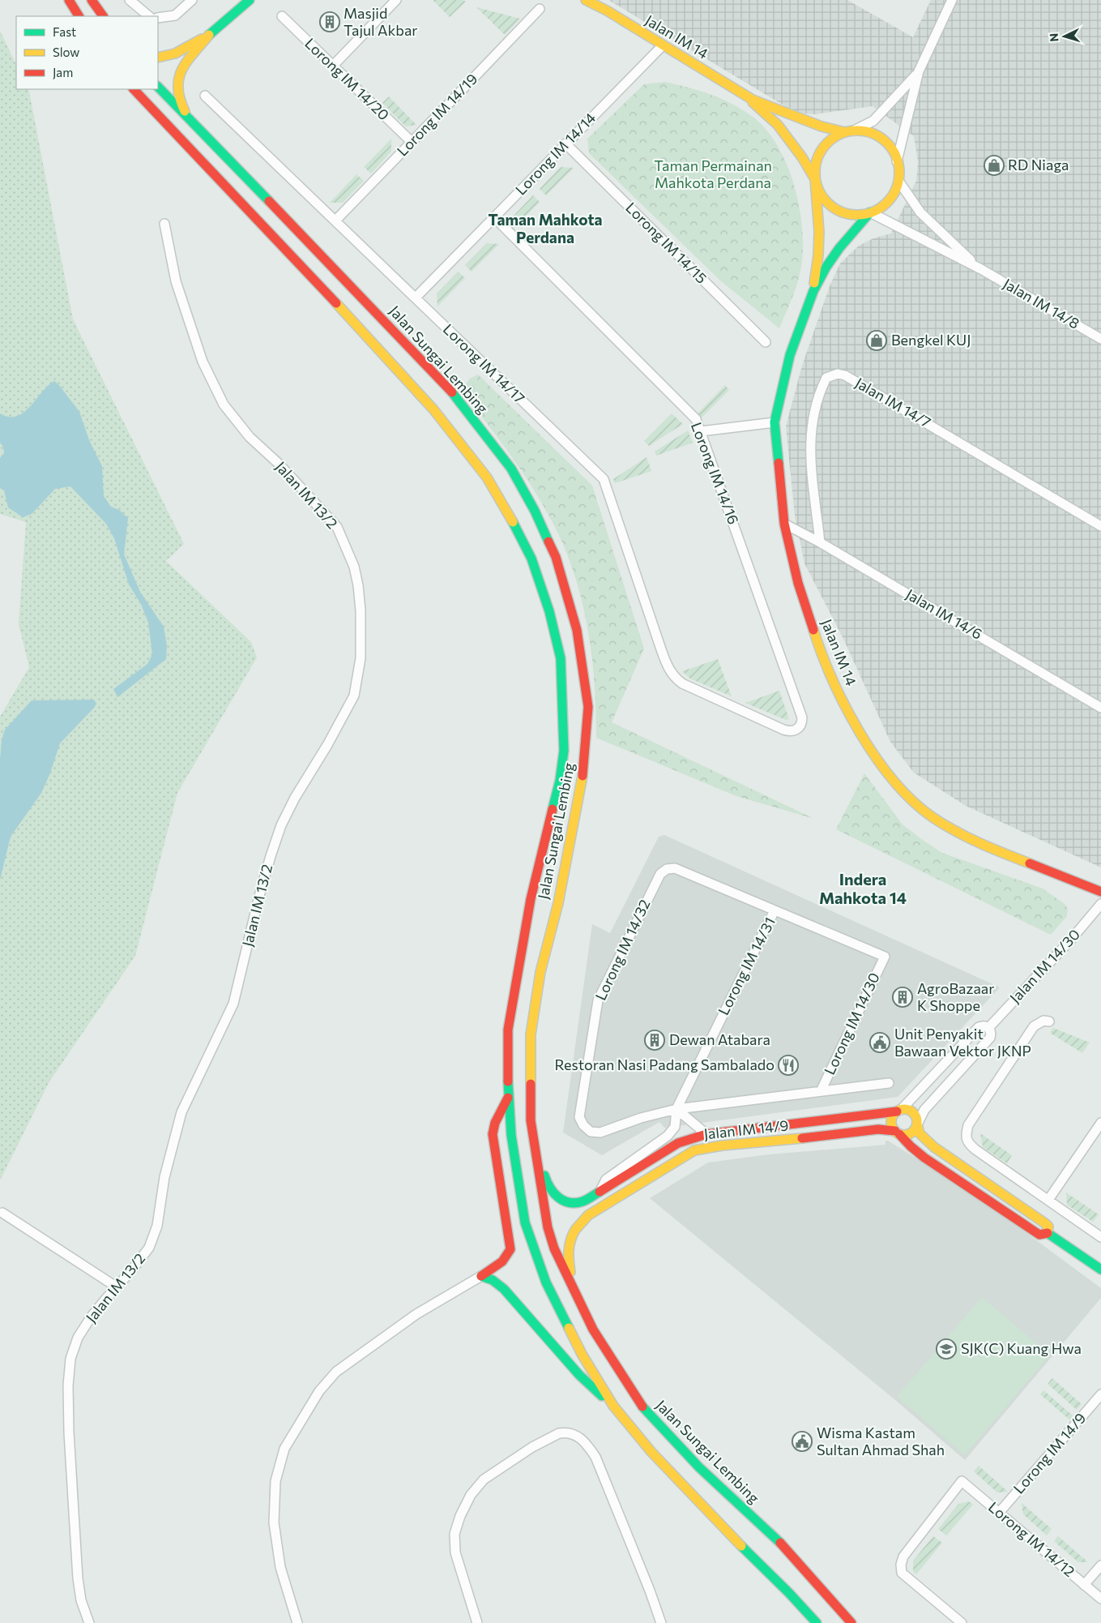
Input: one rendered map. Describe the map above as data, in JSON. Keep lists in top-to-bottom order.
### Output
{
  "streets": {
    "main road": ["Jalan IM 14", "Jalan Sungai Lembing", "Jalan IM 14/9"],
    "street": [
      "Lorong IM 14/20",
      "Lorong IM 14/19",
      "Lorong IM 14/14",
      "Lorong IM 14/15",
      "Jalan IM 14/8",
      "Lorong IM 14/17",
      "Jalan IM 14/7",
      "Lorong IM 14/16",
      "Jalan IM 13/2",
      "Jalan IM 14/6",
      "Lorong IM 14/32",
      "Lorong IM 14/31",
      "Jalan IM 14/30",
      "Lorong IM 14/30",
      "Lorong IM 14/9",
      "Lorong IM 14/12"
    ]
  },
  "crossings": [
    ["Jalan IM 14", "Lorong IM 14/14"],
    ["Jalan IM 14", "Jalan IM 14/6"],
    ["Lorong IM 14/20", "Lorong IM 14/19"],
    ["Lorong IM 14/19", "Lorong IM 14/17"],
    ["Lorong IM 14/14", "Lorong IM 14/15"],
    ["Lorong IM 14/14", "Lorong IM 14/17"],
    ["Lorong IM 14/14", "Lorong IM 14/16"],
    ["Jalan Sungai Lembing", "Jalan IM 14/9"],
    ["Lorong IM 14/17", "Lorong IM 14/16"],
    ["Jalan IM 14/7", "Jalan IM 14/6"],
    ["Lorong IM 14/32", "Lorong IM 14/31"],
    ["Lorong IM 14/32", "Lorong IM 14/30"],
    ["Lorong IM 14/31", "Lorong IM 14/30"],
    ["Lorong IM 14/31", "Jalan IM 14/9"],
    ["Jalan IM 14/30", "Jalan IM 14/9"],
    ["Lorong IM 14/9", "Lorong IM 14/12"]
  ],
  "districts": ["Taman Mahkota Perdana", "Indera Mahkota 14"],
  "parks": ["Taman Permainan Mahkota Perdana"],
  "places": {
    "building": ["Masjid Tajul Akbar", "AgroBazaar K Shoppe", "Dewan Atabara"],
    "shop": ["RD Niaga", "Bengkel KUJ"],
    "public building": ["Unit Penyakit Bawaan Vektor JKNP", "Wisma Kastam Sultan Ahmad Shah"],
    "restaurant": ["Restoran Nasi Padang Sambalado"],
    "school or university": ["SJK(C) Kuang Hwa"]
  },
  "legend": ["Fast", "Slow", "Jam"],
  "north": "left"
}
